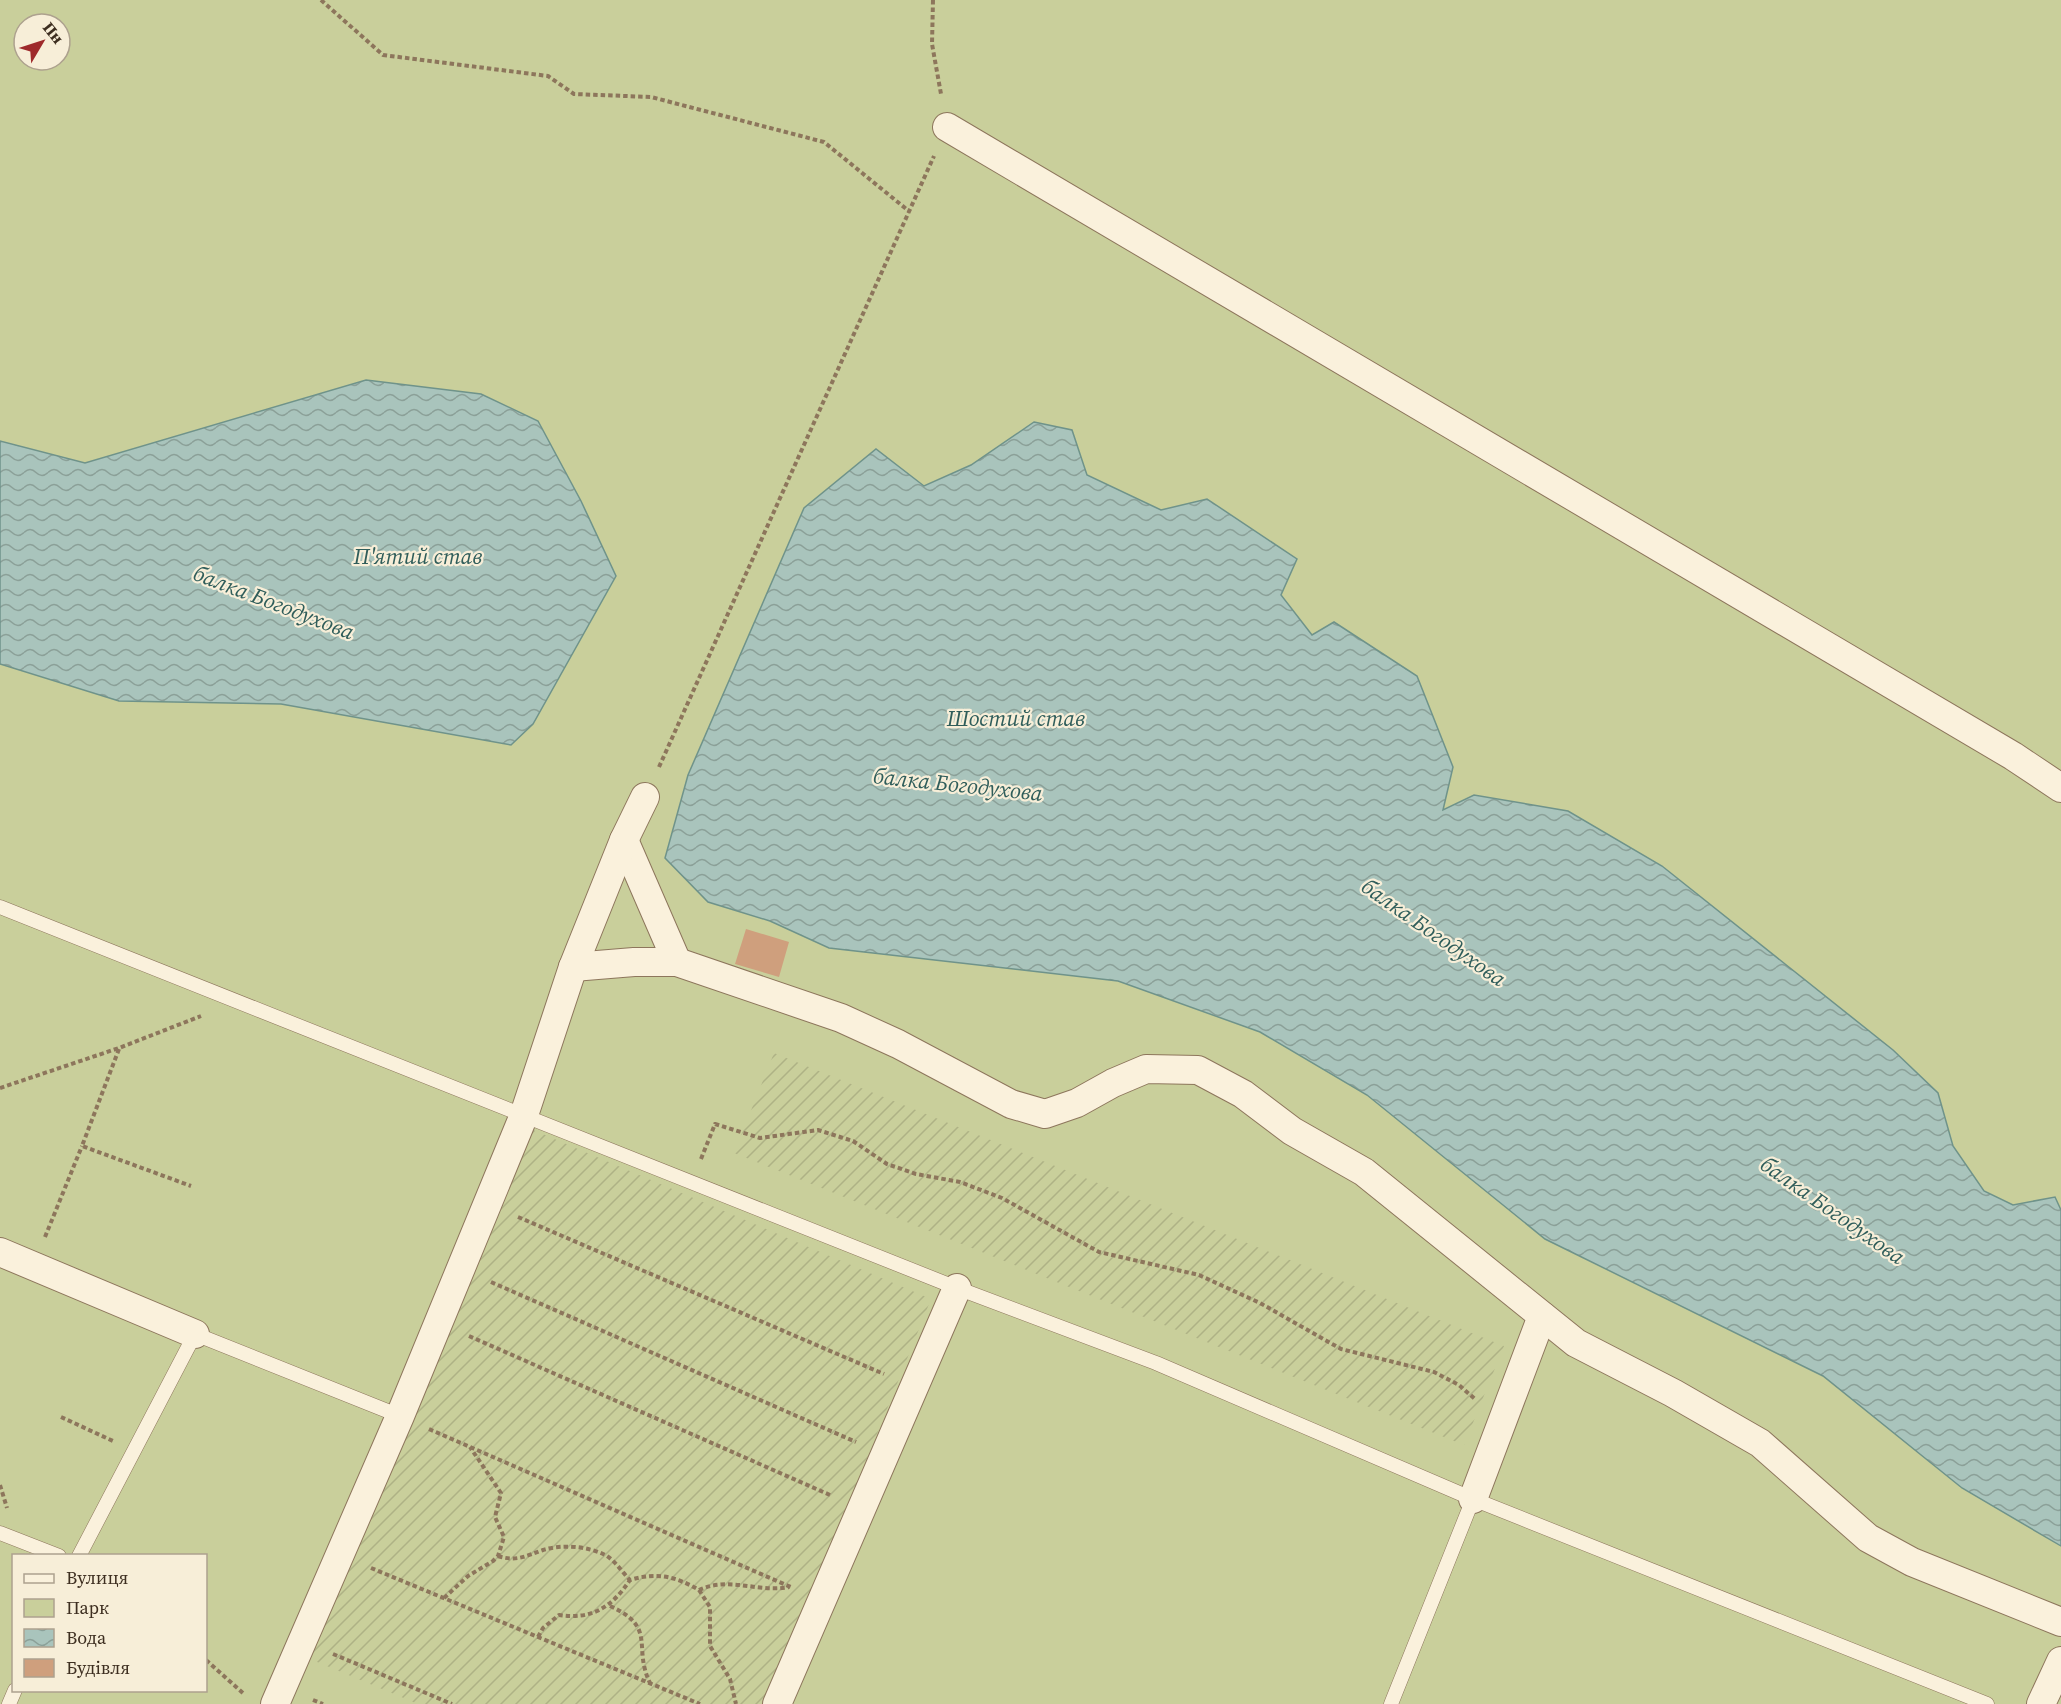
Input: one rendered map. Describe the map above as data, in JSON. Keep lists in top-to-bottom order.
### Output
{
  "water": ["П'ятий став", "балка Богодухова", "Шостий став"],
  "legend": [
    "Вулиця",
    "Парк",
    "Вода",
    "Будівля"
  ],
  "north": "top right"
}
